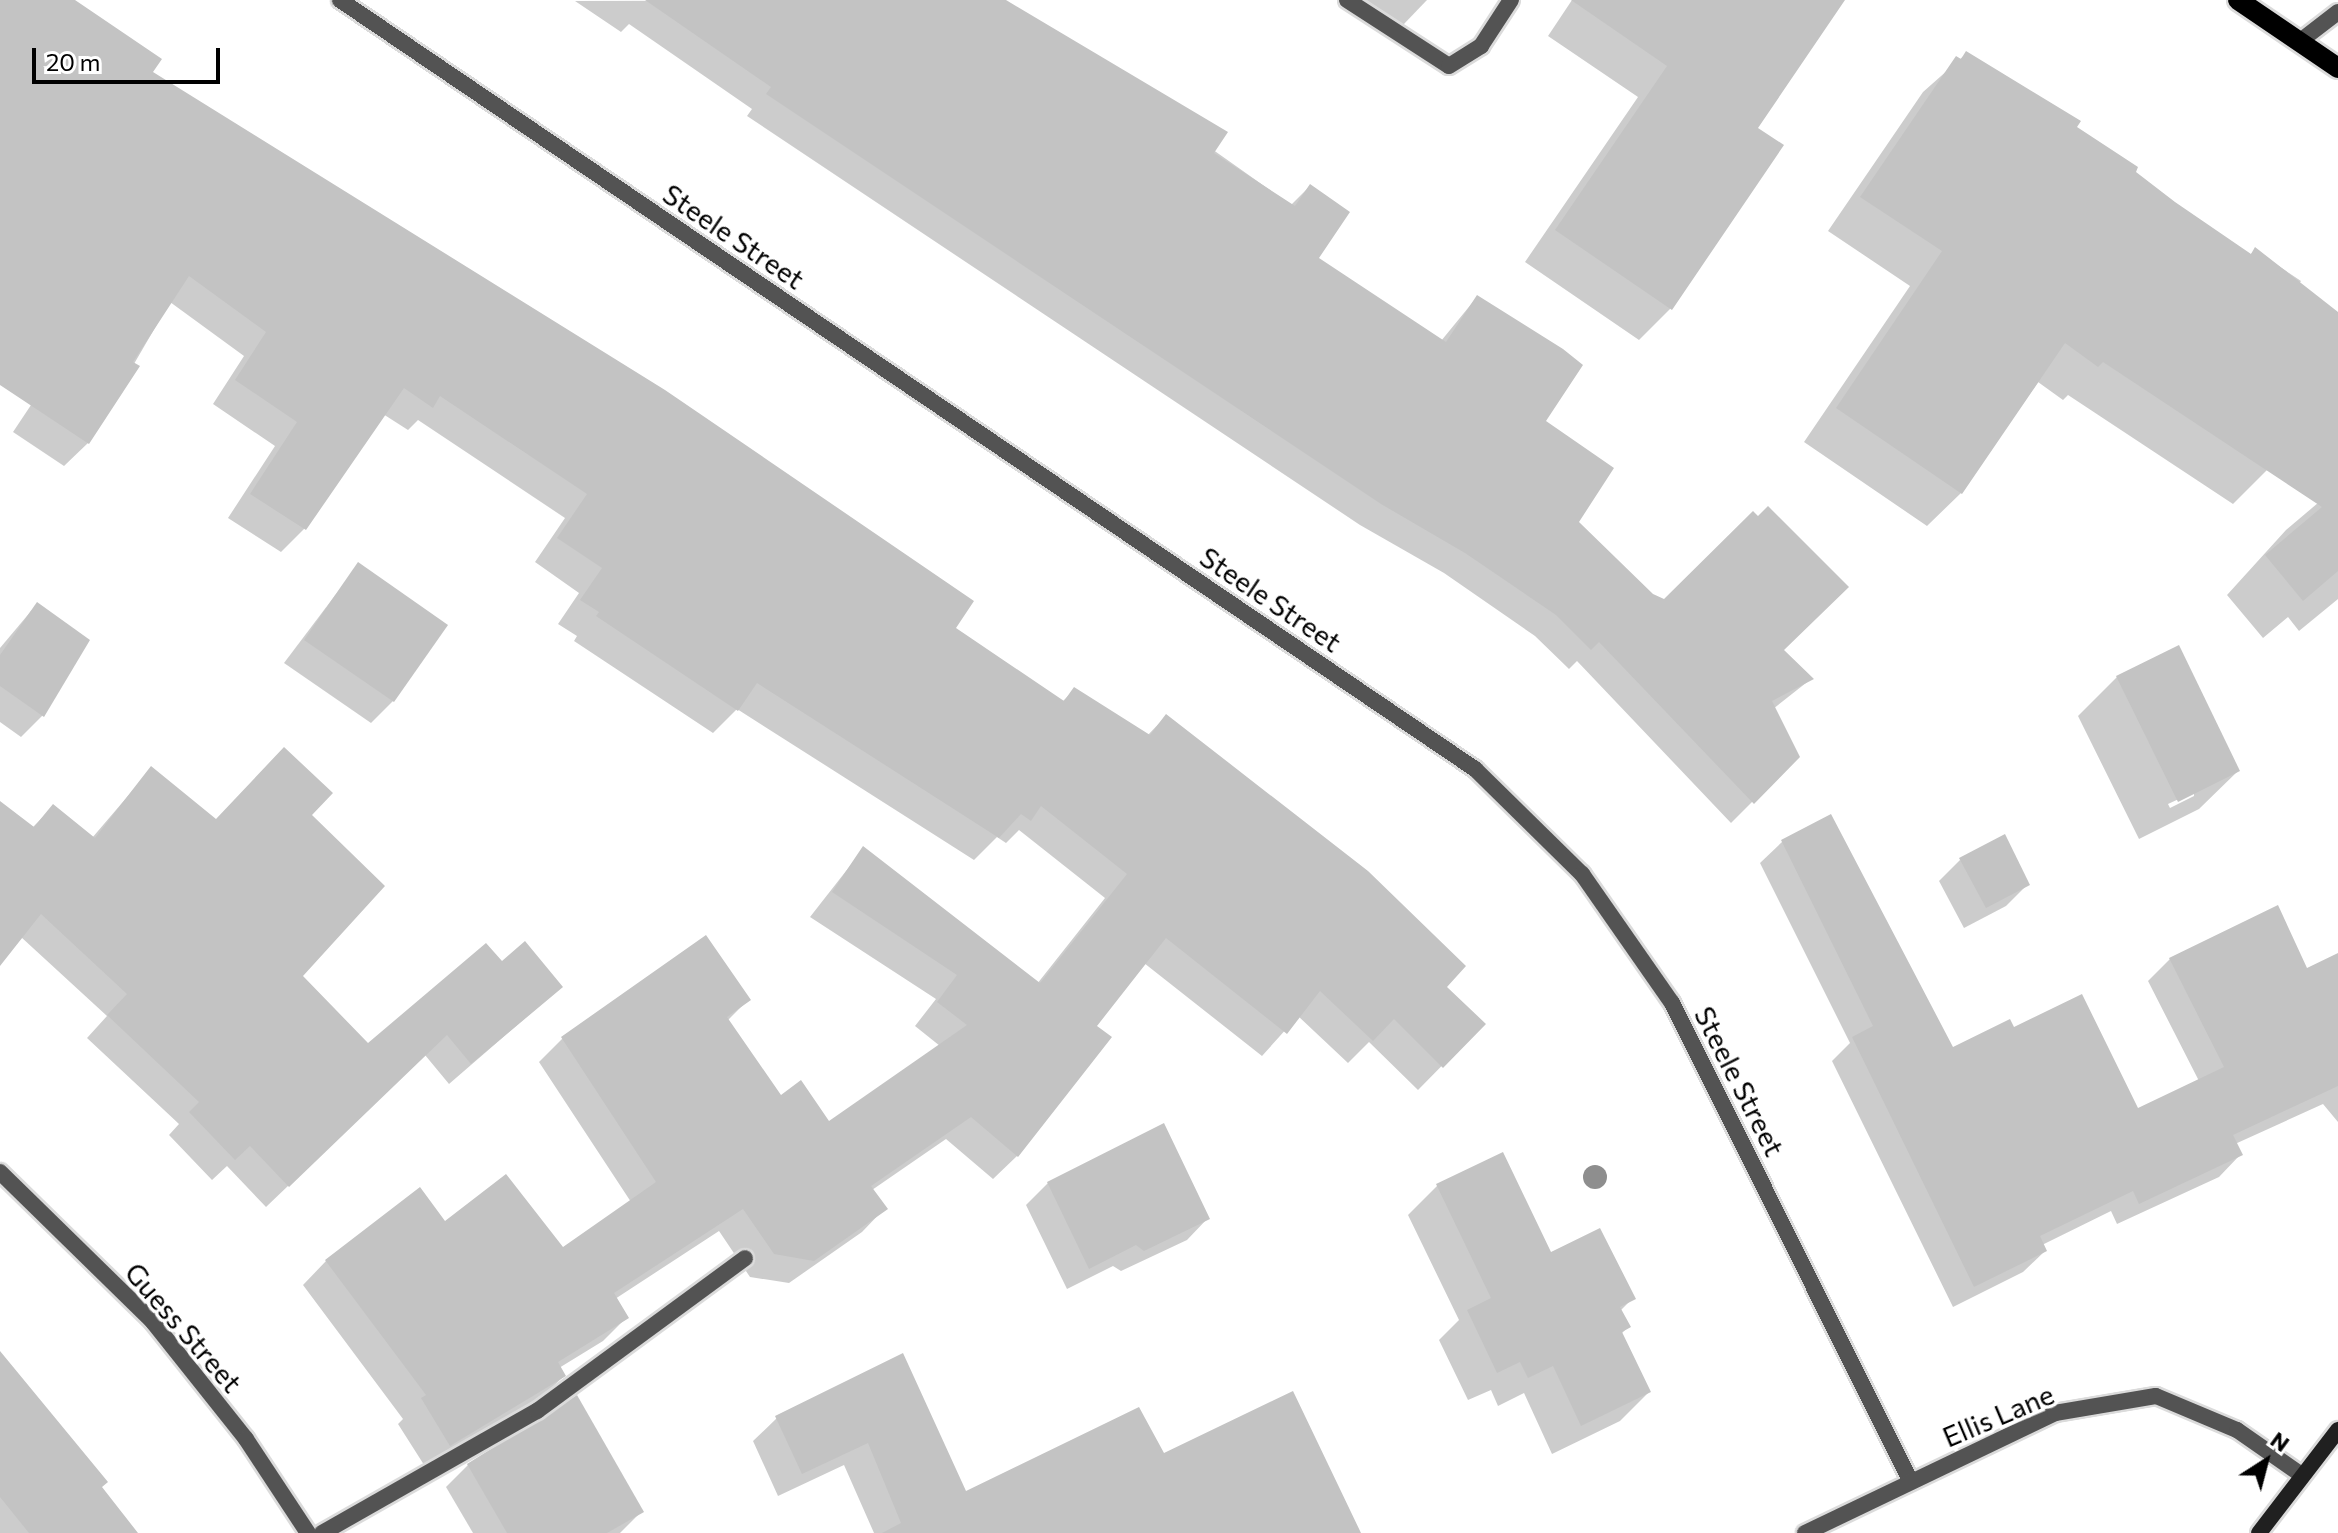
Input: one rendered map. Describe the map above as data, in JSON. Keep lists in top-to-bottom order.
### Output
{
  "streets": {
    "street": ["Steele Street", "Guess Street", "Ellis Lane"]
  },
  "crossings": [
    ["Steele Street", "Ellis Lane"]
  ],
  "scale_bar": "20 m",
  "north": "top right"
}
